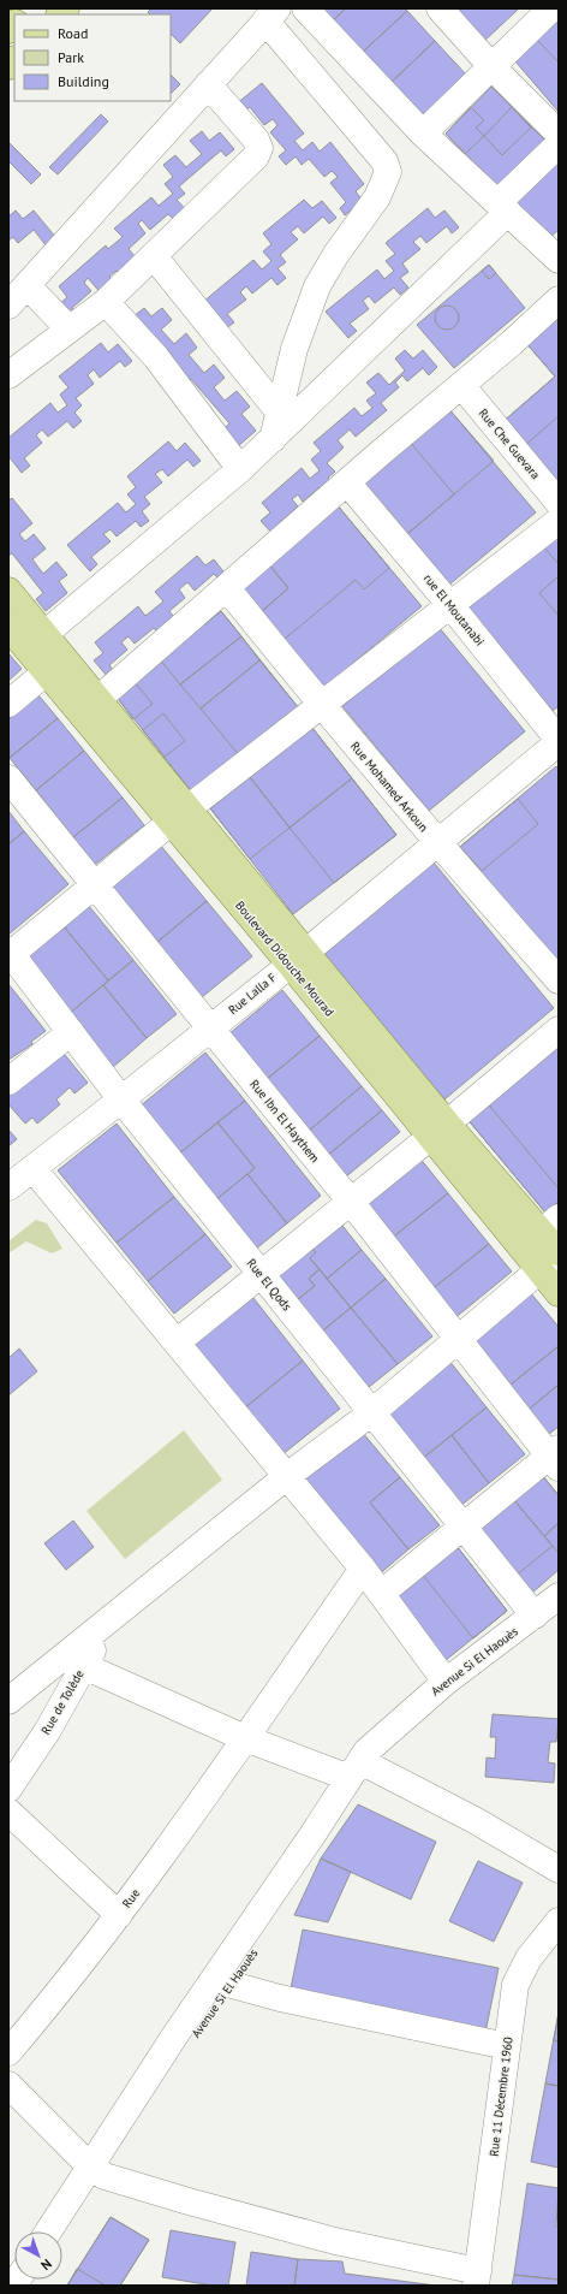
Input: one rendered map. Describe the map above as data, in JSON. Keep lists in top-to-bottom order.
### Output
{
  "streets": {
    "main road": ["Boulevard Didouche Mourad"],
    "street": [
      "Rue Che Guevara",
      "rue El Moutanabi",
      "Rue Mohamed Arkoun",
      "Rue Lalla F",
      "Rue Ibn El Haythem",
      "Rue El Qods",
      "Avenue Si El Haouès",
      "Rue de Tolède",
      "Rue",
      "Rue 11 Décembre 1960"
    ]
  },
  "crossings": [
    ["rue El Moutanabi", "Rue Lalla F"],
    ["Rue Mohamed Arkoun", "Rue Lalla F"],
    ["Boulevard Didouche Mourad", "Rue Lalla F"],
    ["Rue Lalla F", "Rue Ibn El Haythem"],
    ["Rue Lalla F", "Rue El Qods"],
    ["Rue El Qods", "Avenue Si El Haouès"]
  ],
  "legend": ["Road", "Park", "Building"],
  "north": "bottom right"
}
